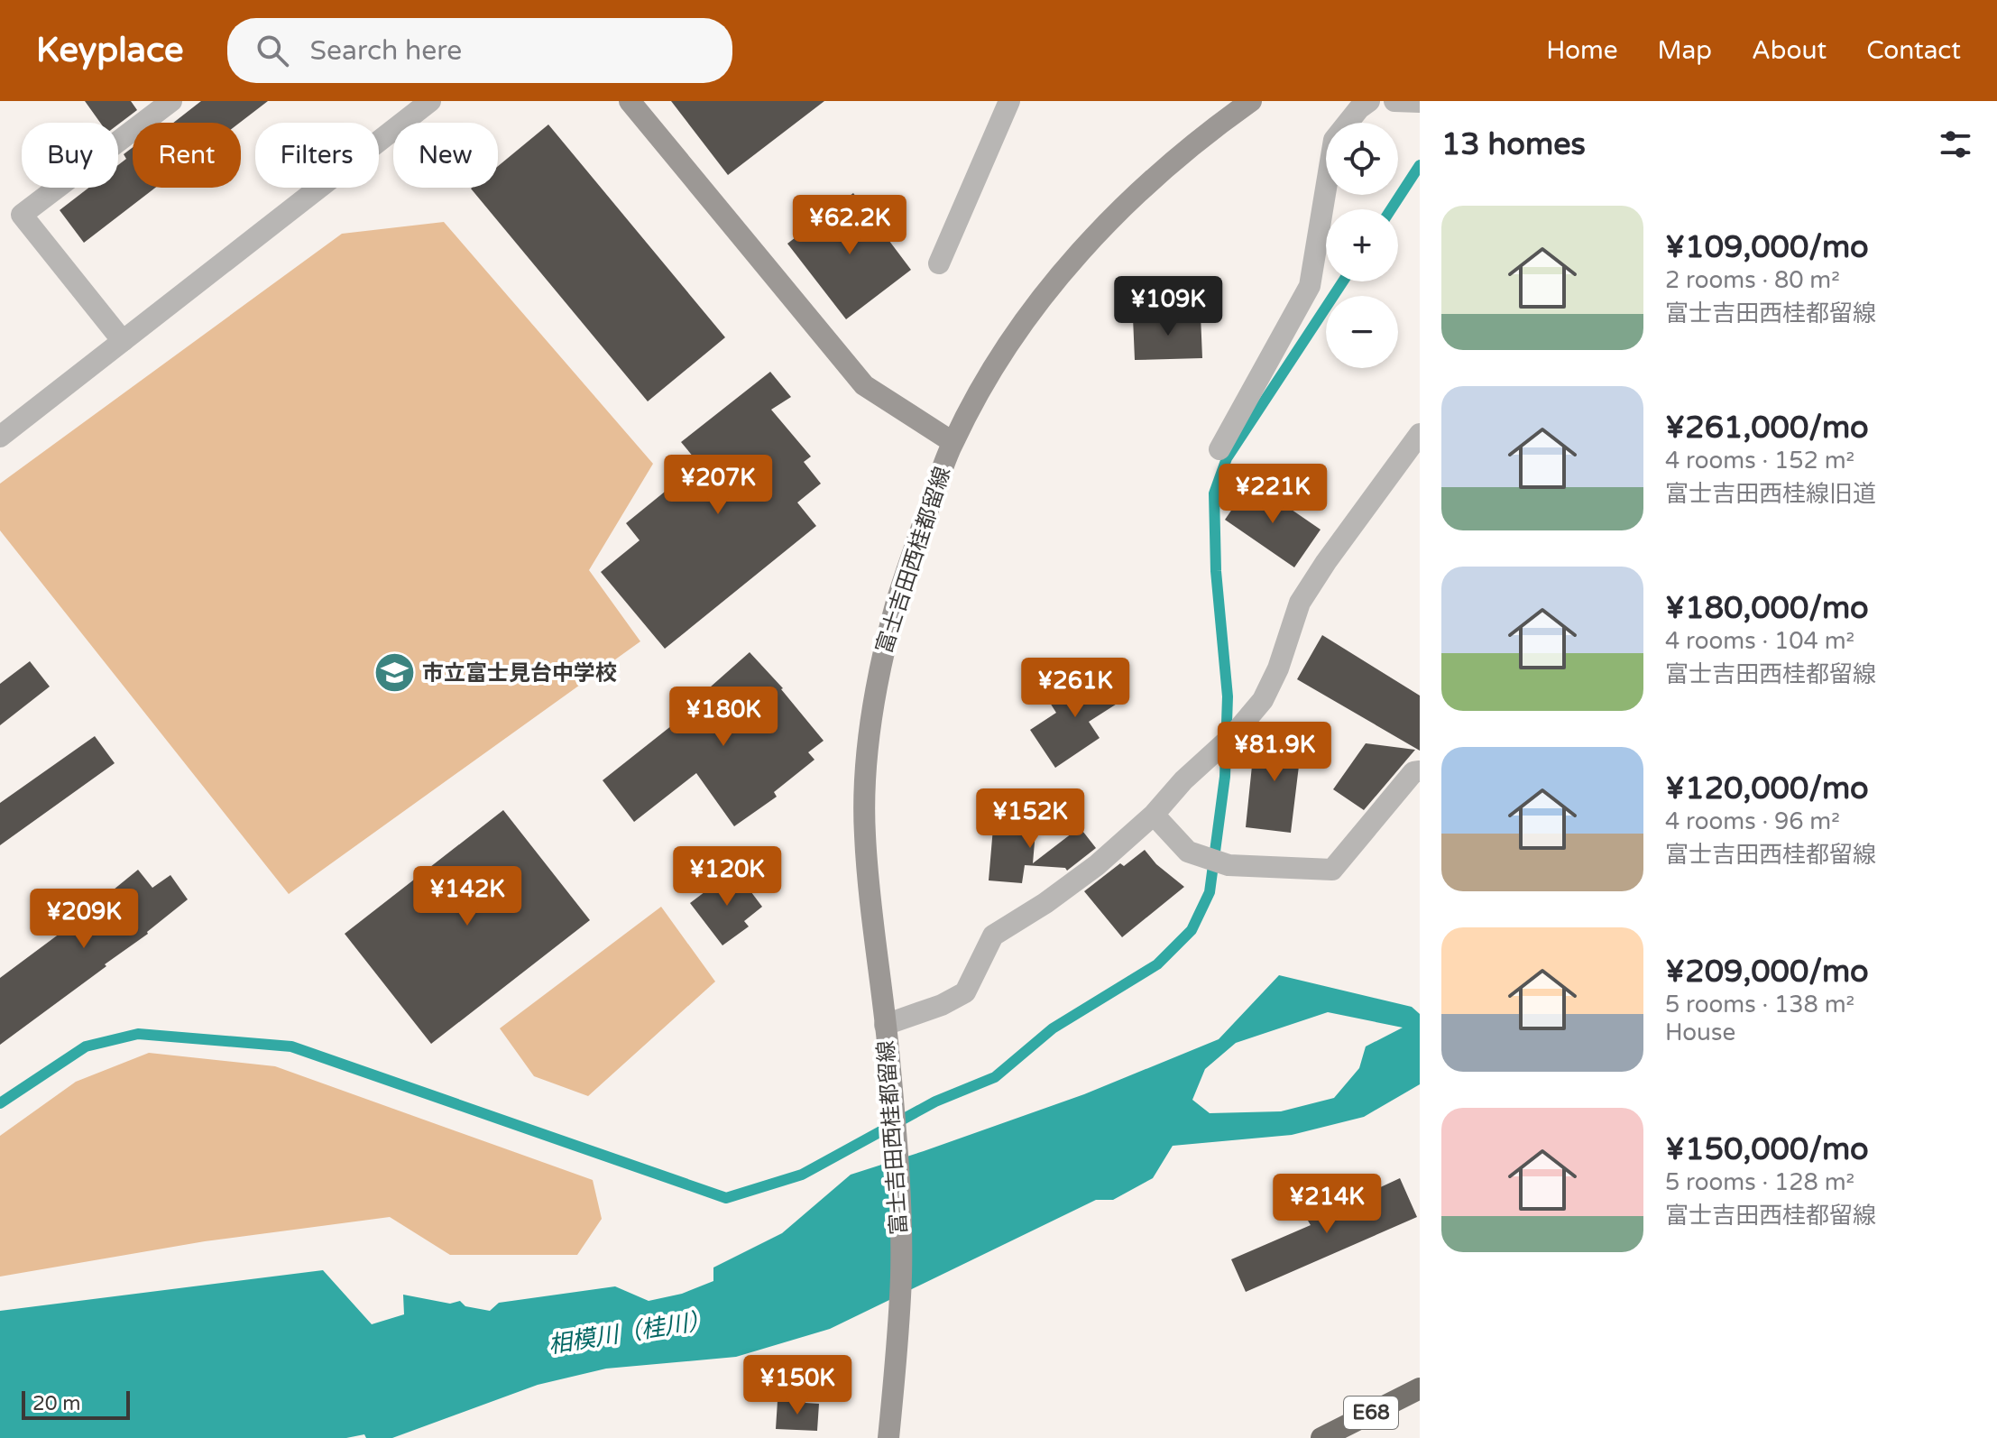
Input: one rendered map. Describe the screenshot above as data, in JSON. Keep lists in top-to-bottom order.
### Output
{
  "streets": {
    "highway": ["E68"],
    "main road": ["富士吉田西桂都留線"]
  },
  "water": ["相模川（桂川）"],
  "places": {
    "school or university": ["市立富士見台中学校"]
  },
  "scale_bar": "20 m",
  "page": {
    "header": "Keyplace",
    "search": "Search here",
    "nav": [
      "Home",
      "Map",
      "About",
      "Contact"
    ],
    "heading": "13 homes",
    "map_buttons": ["+", "−"],
    "chip": [
      "Buy",
      "Rent",
      "Filters",
      "New"
    ],
    "list": [
      {
        "name": "¥109,000/mo",
        "note": "2 rooms · 80 m² · 富士吉田西桂都留線"
      },
      {
        "name": "¥261,000/mo",
        "note": "4 rooms · 152 m² · 富士吉田西桂線旧道"
      },
      {
        "name": "¥180,000/mo",
        "note": "4 rooms · 104 m² · 富士吉田西桂都留線"
      },
      {
        "name": "¥120,000/mo",
        "note": "4 rooms · 96 m² · 富士吉田西桂都留線"
      },
      {
        "name": "¥209,000/mo",
        "note": "5 rooms · 138 m² · House"
      },
      {
        "name": "¥150,000/mo",
        "note": "5 rooms · 128 m² · 富士吉田西桂都留線"
      }
    ],
    "price": [
      "¥62.2K",
      "¥109K",
      "¥207K",
      "¥221K",
      "¥261K",
      "¥180K",
      "¥81.9K",
      "¥152K",
      "¥120K",
      "¥142K",
      "¥209K",
      "¥214K",
      "¥150K"
    ],
    "scale": "20 m"
  }
}
